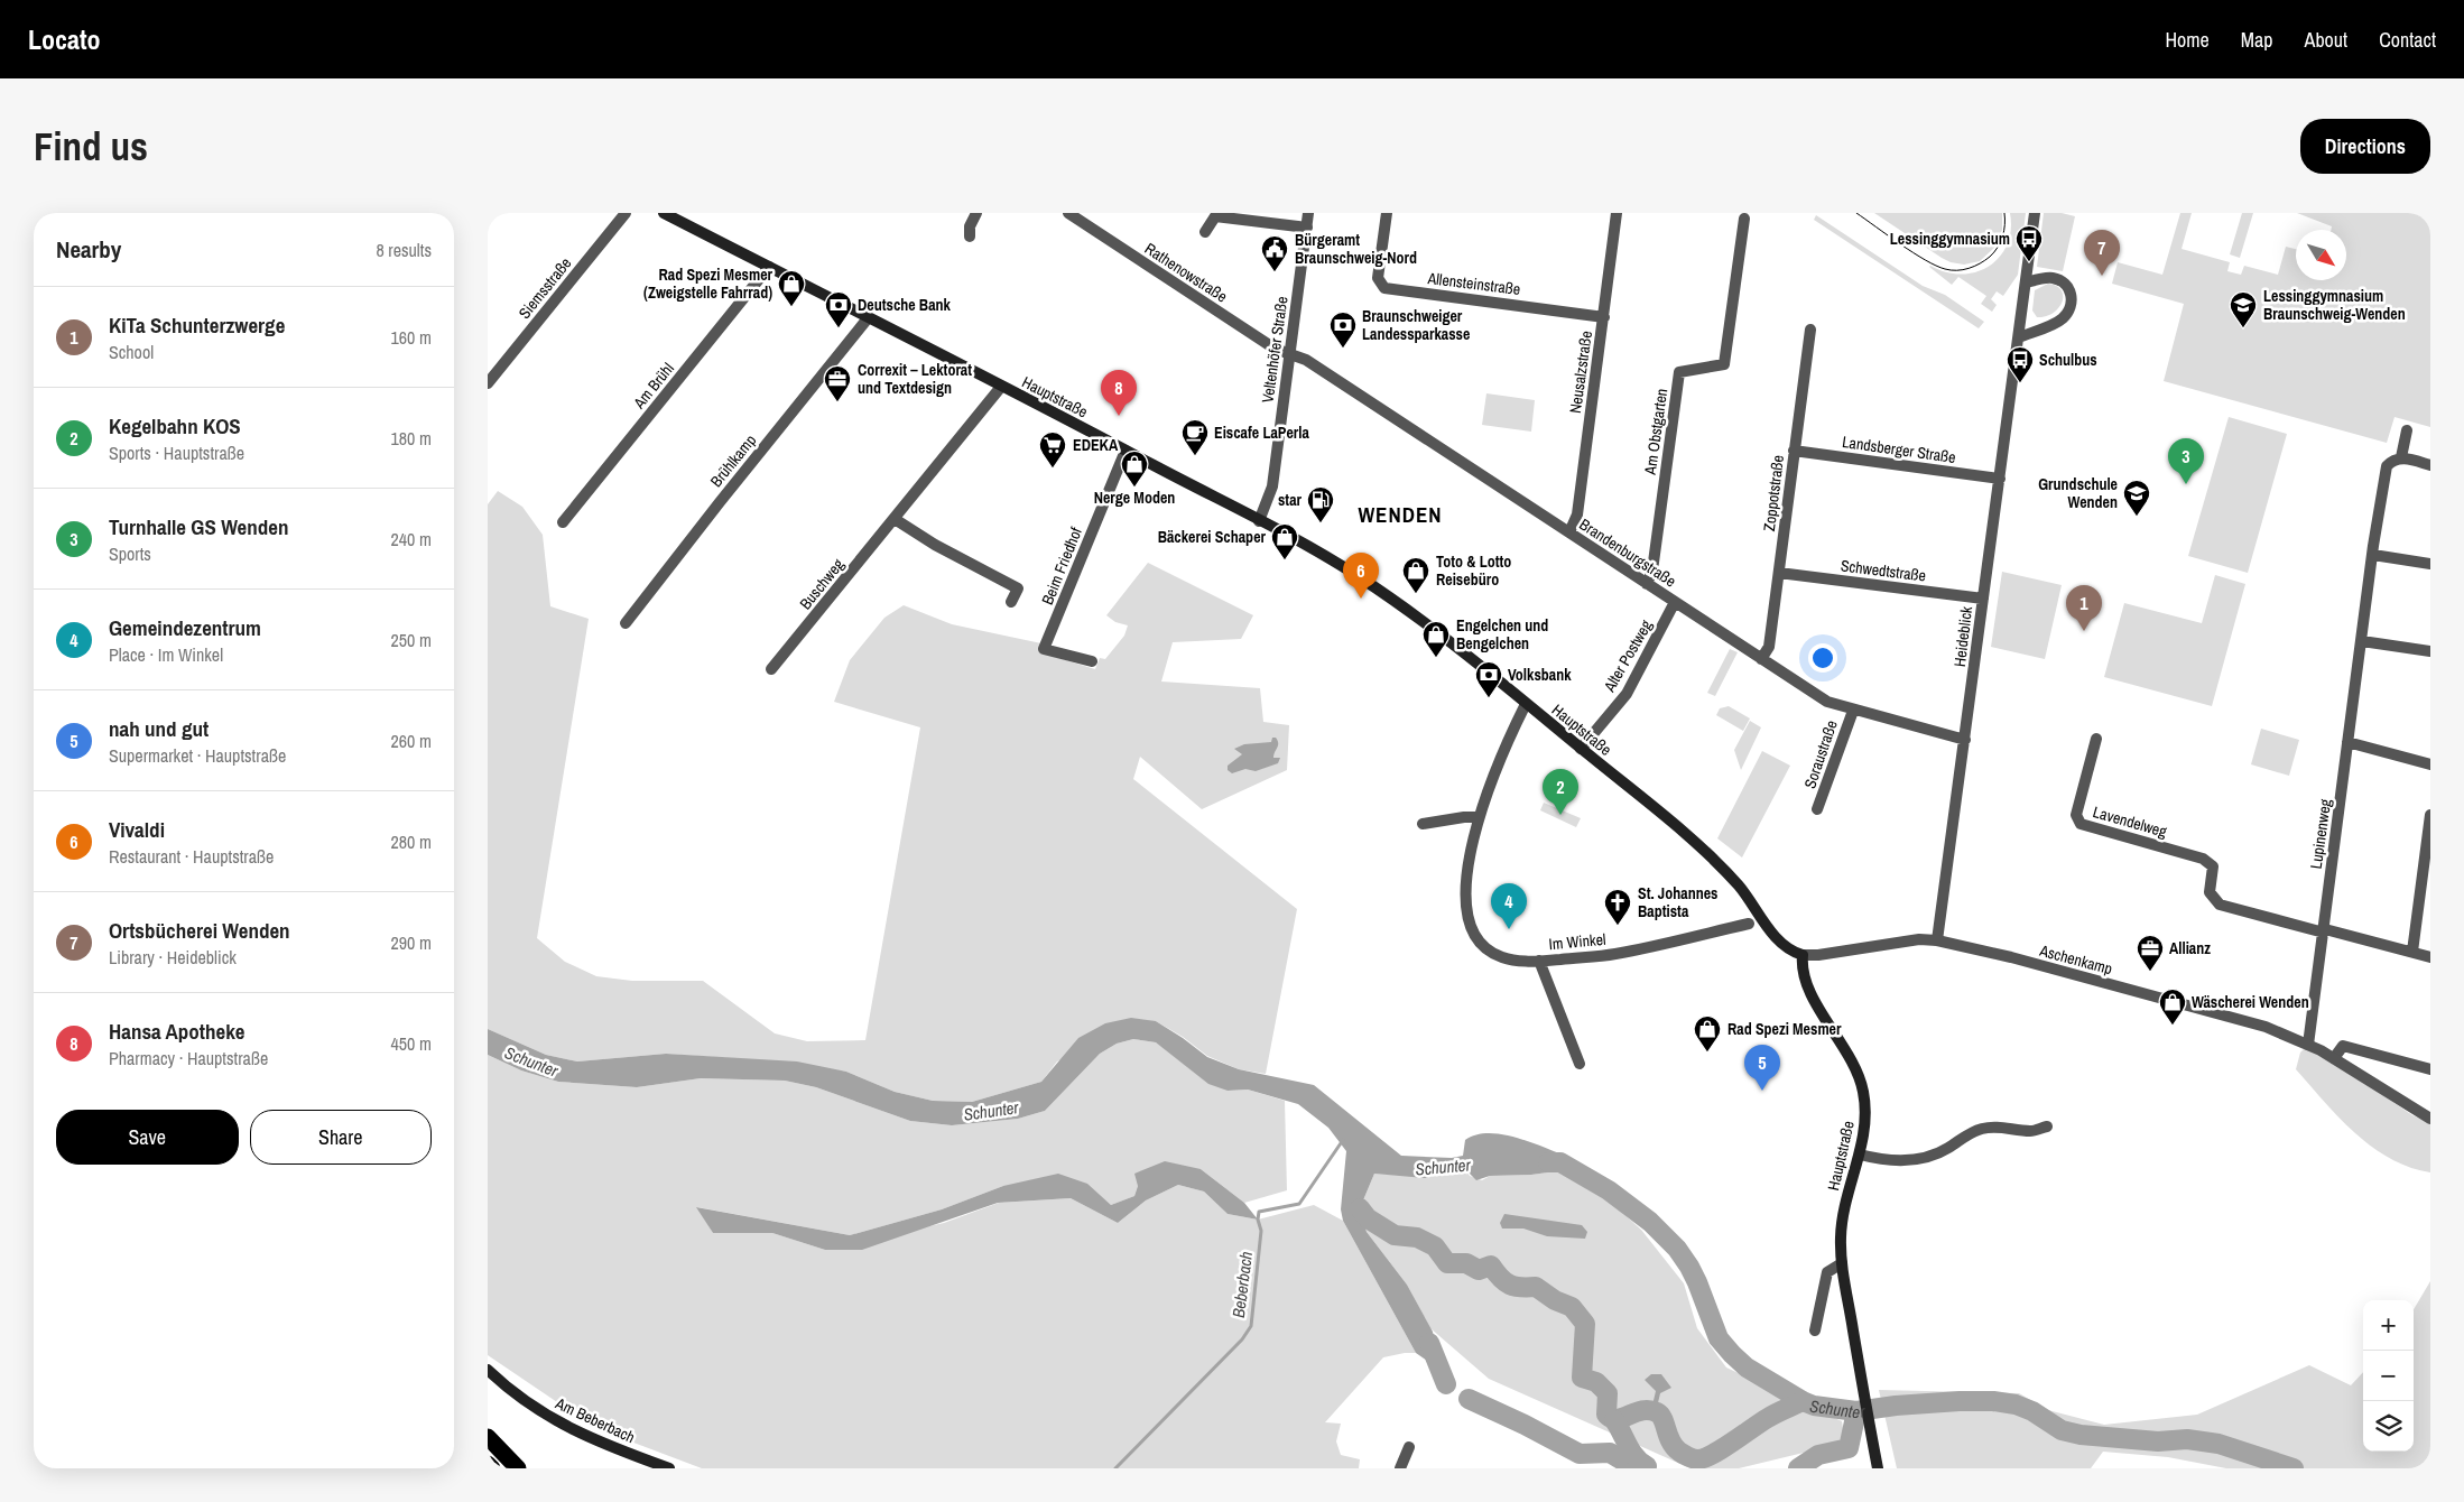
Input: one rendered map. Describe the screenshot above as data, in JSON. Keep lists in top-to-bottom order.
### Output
{
  "streets": {
    "main road": ["Hauptstraße", "Am Beberbach"],
    "street": [
      "Rathenowstraße",
      "Allensteinstraße",
      "Siemsstraße",
      "Veltenhöfer Straße",
      "Neusalzstraße",
      "Am Brühl",
      "Am Obstgarten",
      "Landsberger Straße",
      "Brühlkamp",
      "Zoppotstraße",
      "Brandenburgstraße",
      "Beim Friedhof",
      "Schwedtstraße",
      "Buschweg",
      "Heideblick",
      "Alter Postweg",
      "Soraustraße",
      "Lavendelweg",
      "Lupinenweg",
      "Im Winkel",
      "Aschenkamp"
    ]
  },
  "crossings": [
    ["Rathenowstraße", "Veltenhöfer Straße"],
    ["Rathenowstraße", "Brandenburgstraße"],
    ["Allensteinstraße", "Neusalzstraße"],
    ["Veltenhöfer Straße", "Hauptstraße"],
    ["Veltenhöfer Straße", "Brandenburgstraße"],
    ["Neusalzstraße", "Brandenburgstraße"],
    ["Am Brühl", "Hauptstraße"],
    ["Hauptstraße", "Brühlkamp"],
    ["Hauptstraße", "Beim Friedhof"],
    ["Hauptstraße", "Buschweg"],
    ["Hauptstraße", "Alter Postweg"],
    ["Hauptstraße", "Im Winkel"],
    ["Hauptstraße", "Aschenkamp"],
    ["Am Obstgarten", "Brandenburgstraße"],
    ["Landsberger Straße", "Zoppotstraße"],
    ["Landsberger Straße", "Heideblick"],
    ["Zoppotstraße", "Brandenburgstraße"],
    ["Zoppotstraße", "Schwedtstraße"],
    ["Brandenburgstraße", "Heideblick"],
    ["Brandenburgstraße", "Alter Postweg"],
    ["Brandenburgstraße", "Soraustraße"],
    ["Schwedtstraße", "Heideblick"],
    ["Heideblick", "Aschenkamp"],
    ["Lavendelweg", "Lupinenweg"],
    ["Lupinenweg", "Aschenkamp"]
  ],
  "districts": ["WENDEN"],
  "water": ["Schunter", "Beberbach"],
  "places": {
    "bus stop": ["Lessinggymnasium", "Schulbus"],
    "public building": ["Bürgeramt Braunschweig-Nord"],
    "shop": [
      "Rad Spezi Mesmer (Zweigstelle Fahrrad)",
      "Nerge Moden",
      "Bäckerei Schaper",
      "Toto & Lotto Reisebüro",
      "Engelchen und Bengelchen",
      "Wäscherei Wenden",
      "Rad Spezi Mesmer"
    ],
    "bank": ["Deutsche Bank", "Braunschweiger Landessparkasse", "Volksbank"],
    "school or university": ["Lessinggymnasium Braunschweig-Wenden", "Grundschule Wenden"],
    "office": ["Correxit – Lektorat und Textdesign", "Allianz"],
    "cafe": ["Eiscafe LaPerla"],
    "supermarket": ["EDEKA"],
    "fuel station": ["star"],
    "church": ["St. Johannes Baptista"]
  },
  "north": "bottom right",
  "page": {
    "header": "Locato",
    "nav": [
      "Home",
      "Map",
      "About",
      "Contact"
    ],
    "buttons": [
      "Directions",
      ["Save", "Share"]
    ],
    "title": "Find us",
    "heading": ["Nearby", "8 results"],
    "pins": [
      "7",
      "8",
      "3",
      "6",
      "1",
      "2",
      "4",
      "5"
    ],
    "list": [
      {
        "mark": "1",
        "name": "KiTa Schunterzwerge",
        "note": "School",
        "value": "160 m"
      },
      {
        "mark": "2",
        "name": "Kegelbahn KOS",
        "note": "Sports · Hauptstraße",
        "value": "180 m"
      },
      {
        "mark": "3",
        "name": "Turnhalle GS Wenden",
        "note": "Sports",
        "value": "240 m"
      },
      {
        "mark": "4",
        "name": "Gemeindezentrum",
        "note": "Place · Im Winkel",
        "value": "250 m"
      },
      {
        "mark": "5",
        "name": "nah und gut",
        "note": "Supermarket · Hauptstraße",
        "value": "260 m"
      },
      {
        "mark": "6",
        "name": "Vivaldi",
        "note": "Restaurant · Hauptstraße",
        "value": "280 m"
      },
      {
        "mark": "7",
        "name": "Ortsbücherei Wenden",
        "note": "Library · Heideblick",
        "value": "290 m"
      },
      {
        "mark": "8",
        "name": "Hansa Apotheke",
        "note": "Pharmacy · Hauptstraße",
        "value": "450 m"
      }
    ],
    "map_buttons": ["+", "−"]
  }
}
